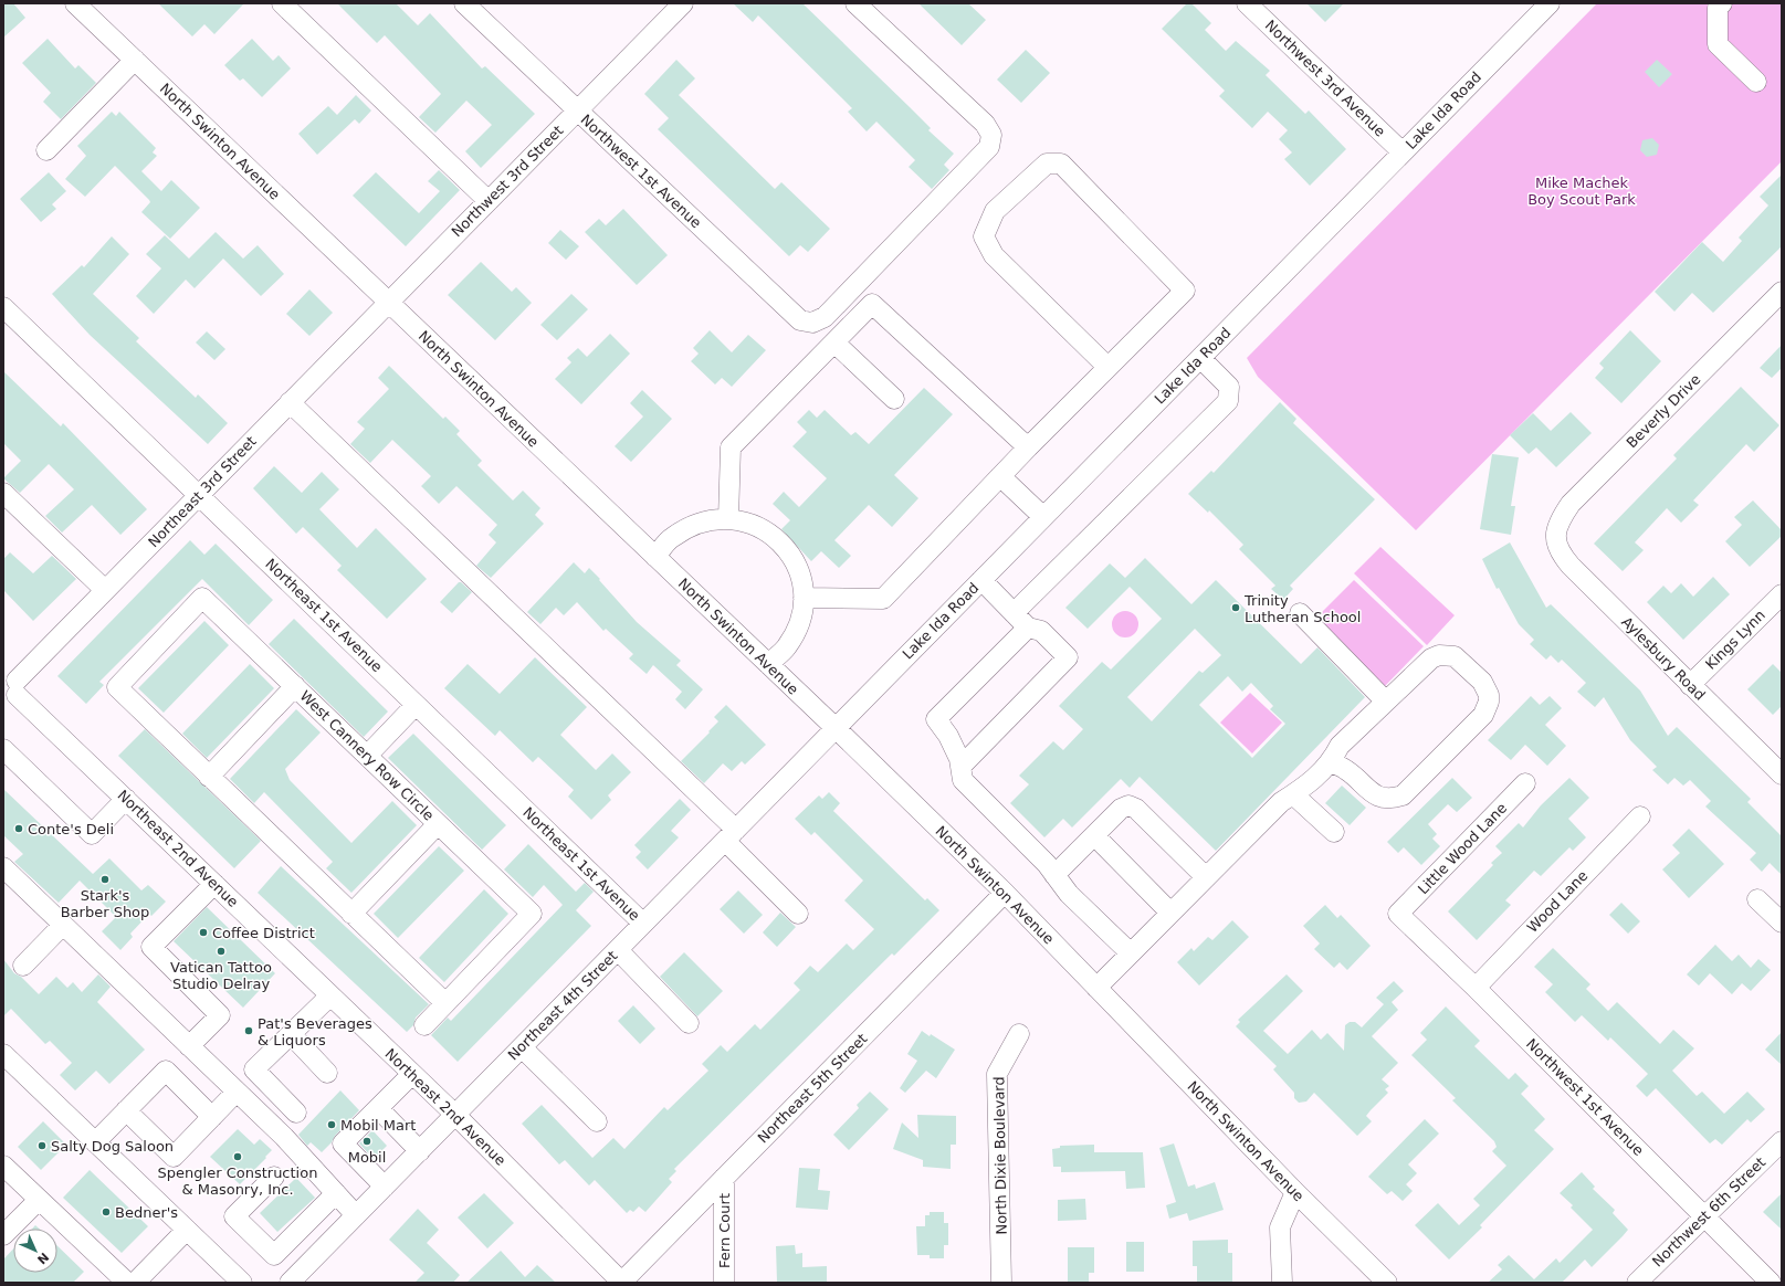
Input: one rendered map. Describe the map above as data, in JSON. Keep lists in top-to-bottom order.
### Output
{
  "streets": {
    "street": [
      "Northwest 3rd Avenue",
      "Lake Ida Road",
      "North Swinton Avenue",
      "Northwest 1st Avenue",
      "Northwest 3rd Street",
      "Beverly Drive",
      "Northeast 3rd Street",
      "Northeast 1st Avenue",
      "Kings Lynn",
      "Aylesbury Road",
      "West Cannery Row Circle",
      "Northeast 2nd Avenue",
      "Little Wood Lane",
      "Wood Lane",
      "Northeast 4th Street",
      "Northeast 5th Street",
      "North Dixie Boulevard",
      "Northwest 6th Street",
      "Fern Court"
    ]
  },
  "crossings": [
    ["Northwest 3rd Avenue", "Lake Ida Road"],
    ["Lake Ida Road", "North Swinton Avenue"],
    ["Lake Ida Road", "Northeast 4th Street"],
    ["North Swinton Avenue", "Northwest 3rd Street"],
    ["North Swinton Avenue", "Northeast 3rd Street"],
    ["North Swinton Avenue", "Northeast 4th Street"],
    ["North Swinton Avenue", "Northeast 5th Street"],
    ["Northwest 1st Avenue", "Northwest 3rd Street"],
    ["Northwest 1st Avenue", "Little Wood Lane"],
    ["Northwest 1st Avenue", "Wood Lane"],
    ["Northwest 1st Avenue", "Northwest 6th Street"],
    ["Northwest 3rd Street", "Northeast 3rd Street"],
    ["Beverly Drive", "Aylesbury Road"],
    ["Northeast 3rd Street", "Northeast 1st Avenue"],
    ["Northeast 3rd Street", "Northeast 2nd Avenue"],
    ["Northeast 1st Avenue", "Northeast 4th Street"],
    ["Kings Lynn", "Aylesbury Road"],
    ["Northeast 2nd Avenue", "Northeast 4th Street"],
    ["Northeast 2nd Avenue", "Northeast 5th Street"],
    ["Northeast 5th Street", "Fern Court"]
  ],
  "parks": ["Mike Machek Boy Scout Park"],
  "places": [
    "Trinity Lutheran School",
    "Conte's Deli",
    "Stark's Barber Shop",
    "Coffee District",
    "Vatican Tattoo Studio Delray",
    "Pat's Beverages & Liquors",
    "Mobil Mart",
    "Mobil",
    "Salty Dog Saloon",
    "Spengler Construction & Masonry, Inc.",
    "Bedner's"
  ],
  "north": "bottom right"
}
